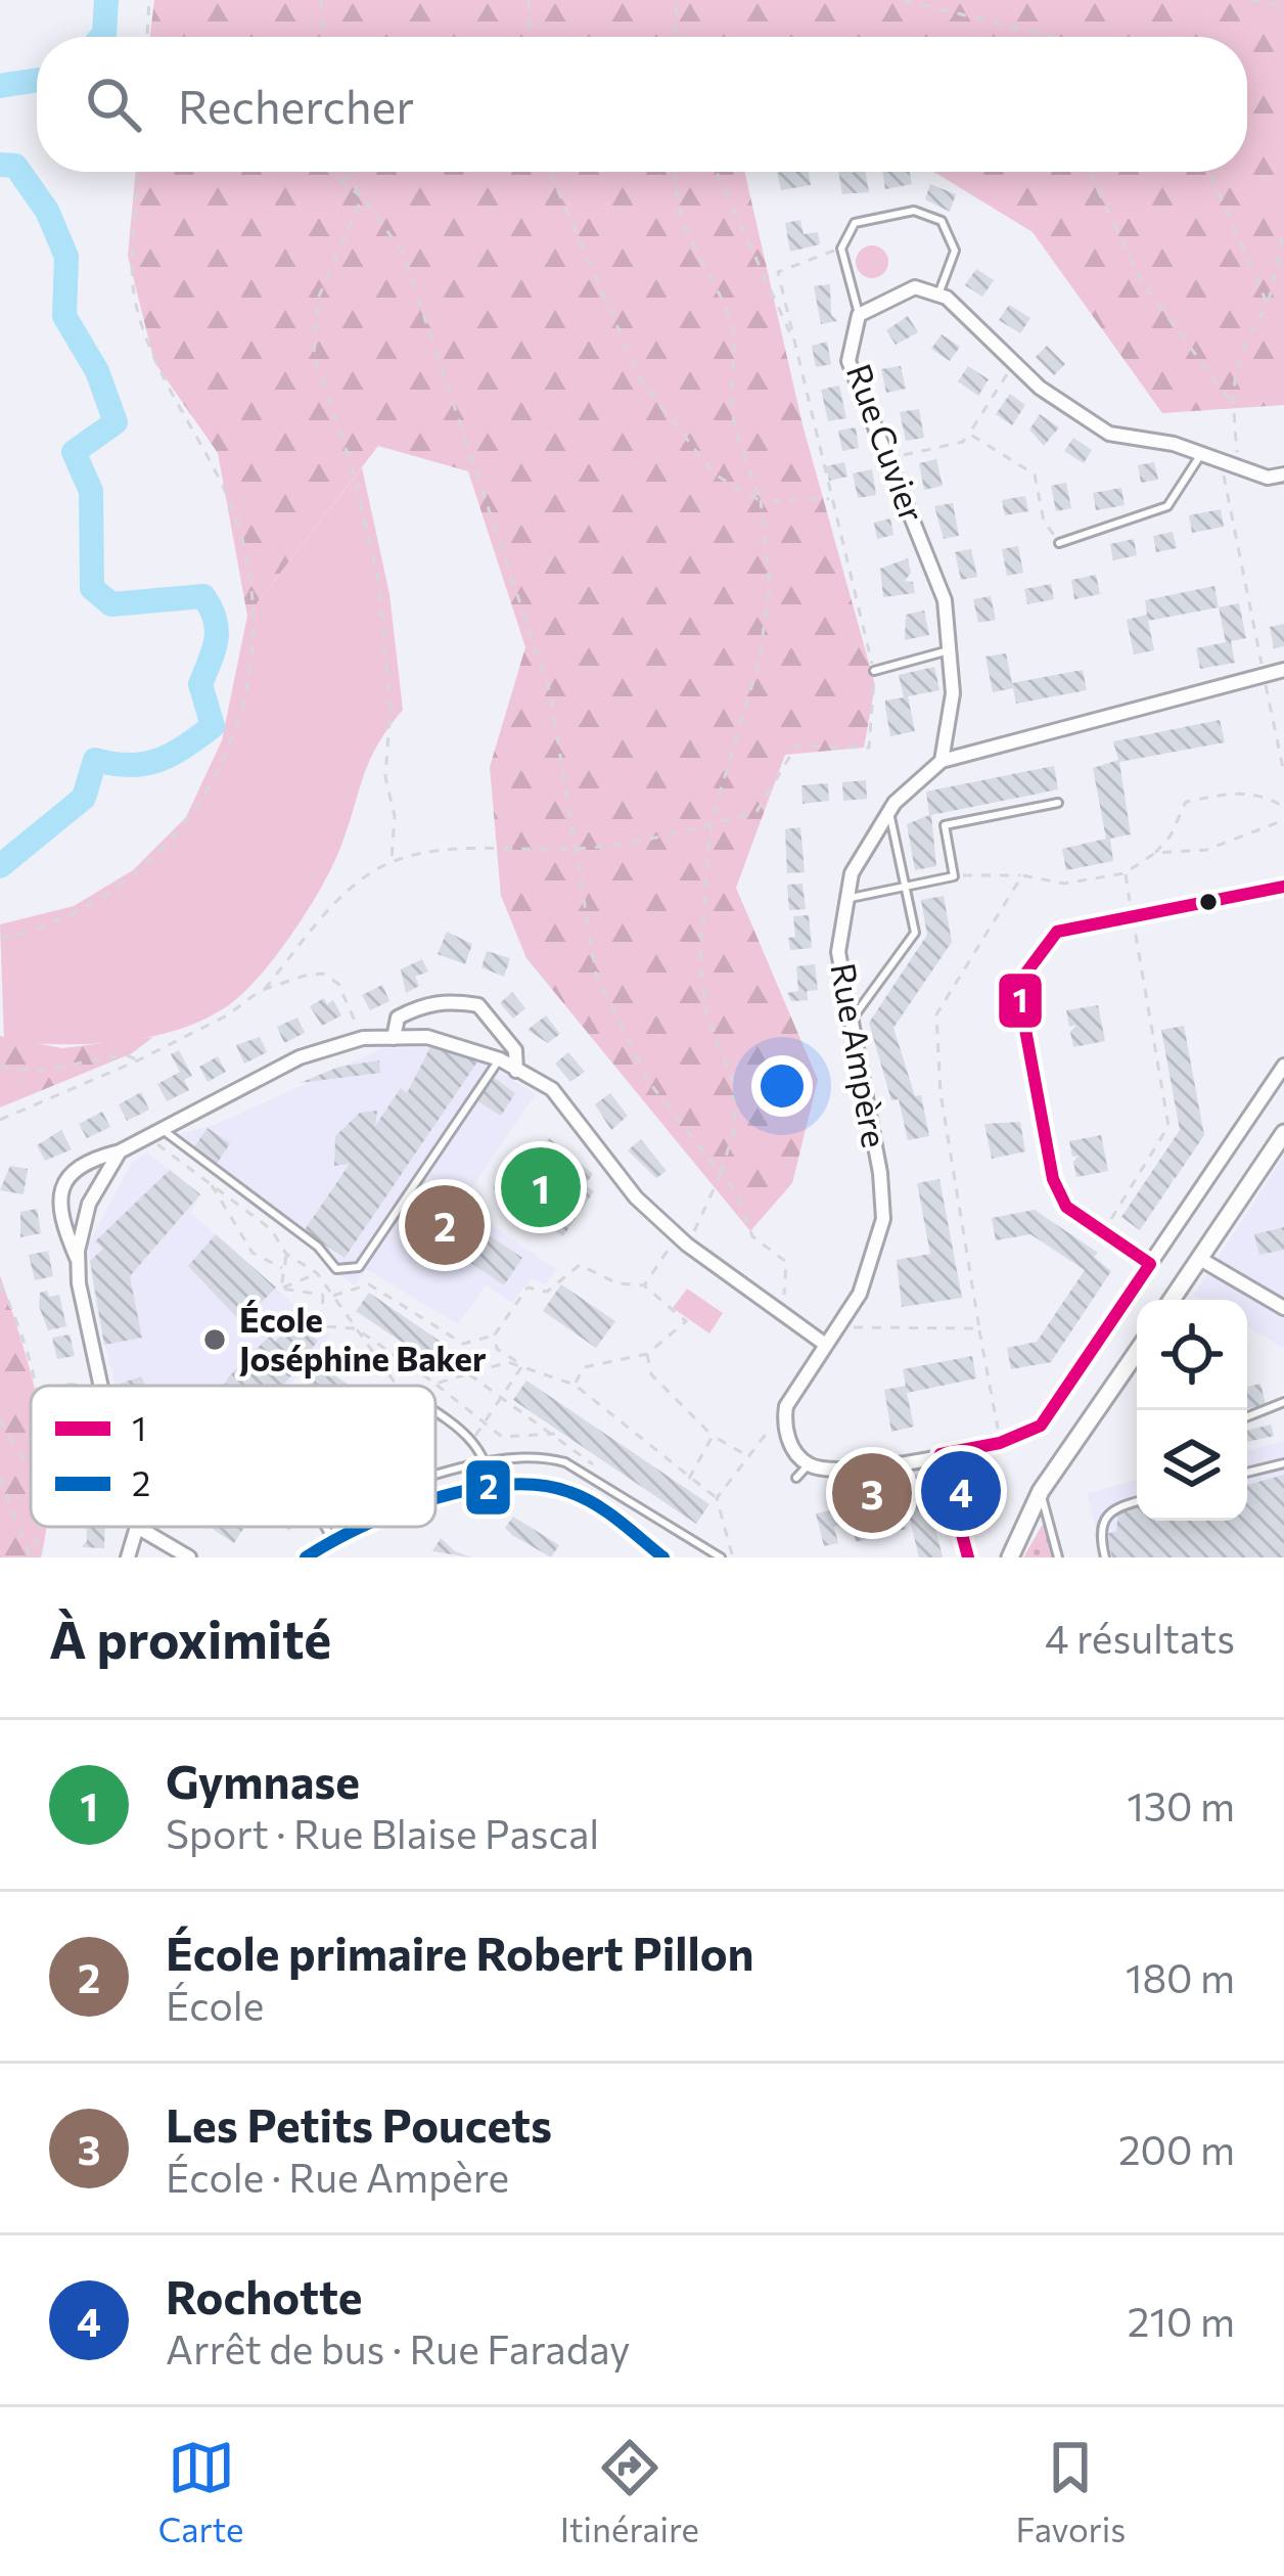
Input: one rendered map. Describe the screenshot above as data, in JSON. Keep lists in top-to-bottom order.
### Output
{
  "streets": {
    "street": ["Rue Cuvier", "Rue Ampère"]
  },
  "crossings": [
    ["Rue Cuvier", "Rue Ampère"]
  ],
  "places": ["École Joséphine Baker"],
  "lines": ["transit line 1", "transit line 2"],
  "legend": ["1", "2"],
  "page": {
    "search": "Rechercher",
    "pins": [
      "1",
      "2",
      "4",
      "3"
    ],
    "heading": ["À proximité", "4 résultats"],
    "list": [
      {
        "mark": "1",
        "name": "Gymnase",
        "note": "Sport · Rue Blaise Pascal",
        "value": "130 m"
      },
      {
        "mark": "2",
        "name": "École primaire Robert Pillon",
        "note": "École",
        "value": "180 m"
      },
      {
        "mark": "3",
        "name": "Les Petits Poucets",
        "note": "École · Rue Ampère",
        "value": "200 m"
      },
      {
        "mark": "4",
        "name": "Rochotte",
        "note": "Arrêt de bus · Rue Faraday",
        "value": "210 m"
      }
    ],
    "nav": ["Carte", "Itinéraire", "Favoris"]
  }
}
